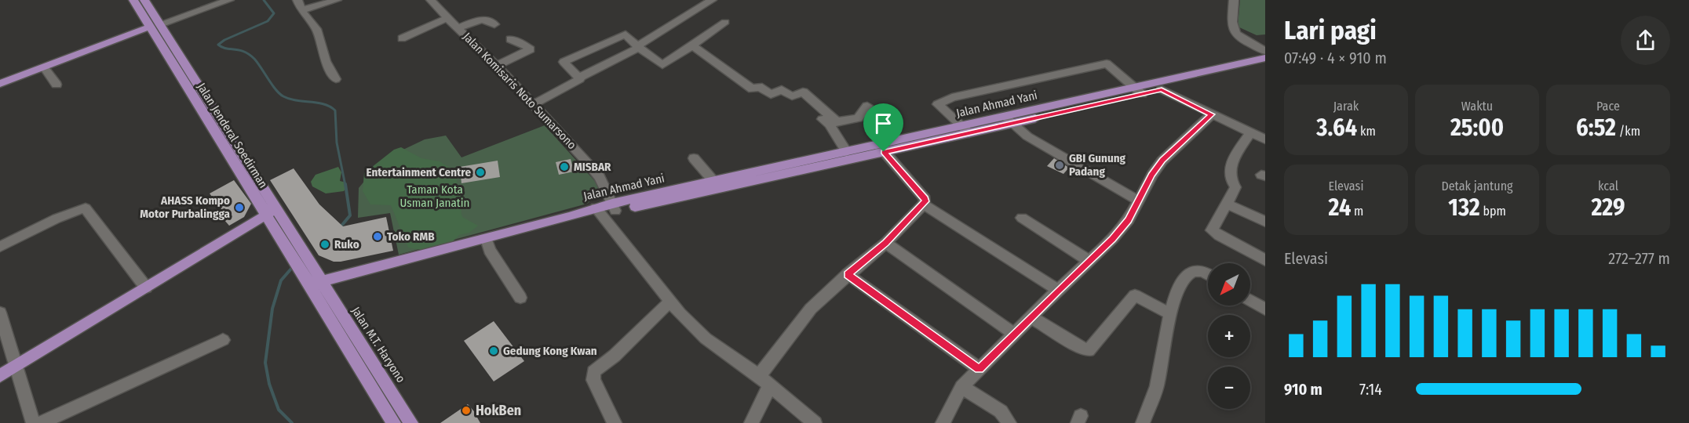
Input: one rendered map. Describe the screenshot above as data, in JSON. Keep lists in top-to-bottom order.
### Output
{
  "streets": {
    "main road": ["Jalan Ahmad Yani", "Jalan Jenderal Soedirman", "Jalan M.T. Haryono"],
    "street": ["Jalan Komisaris Noto Sumarsono"]
  },
  "crossings": [
    ["Jalan Komisaris Noto Sumarsono", "Jalan Ahmad Yani"],
    ["Jalan Ahmad Yani", "Jalan Jenderal Soedirman"],
    ["Jalan Ahmad Yani", "Jalan M.T. Haryono"],
    ["Jalan Jenderal Soedirman", "Jalan M.T. Haryono"]
  ],
  "parks": ["Taman Kota Usman Janatin"],
  "places": [
    "GBI Gunung Padang",
    "MISBAR",
    "Entertainment Centre",
    "AHASS Kompo Motor Purbalingga",
    "Toko RMB",
    "Ruko",
    "Gedung Kong Kwan",
    "HokBen"
  ],
  "north": "bottom left",
  "page": {
    "heading": ["Lari pagi", "07:49 · 4 × 910 m"],
    "stats": [
      ["Jarak", "3.64 km"],
      ["Waktu", "25:00"],
      ["Pace", "6:52 /km"],
      ["Elevasi", "24 m"],
      ["Detak jantung", "132 bpm"],
      ["kcal", "229"]
    ],
    "chart": ["Elevasi", "272–277 m"],
    "map_buttons": ["+", "−"],
    "list": [
      {
        "name": "910 m",
        "note": "7:14"
      }
    ]
  }
}
